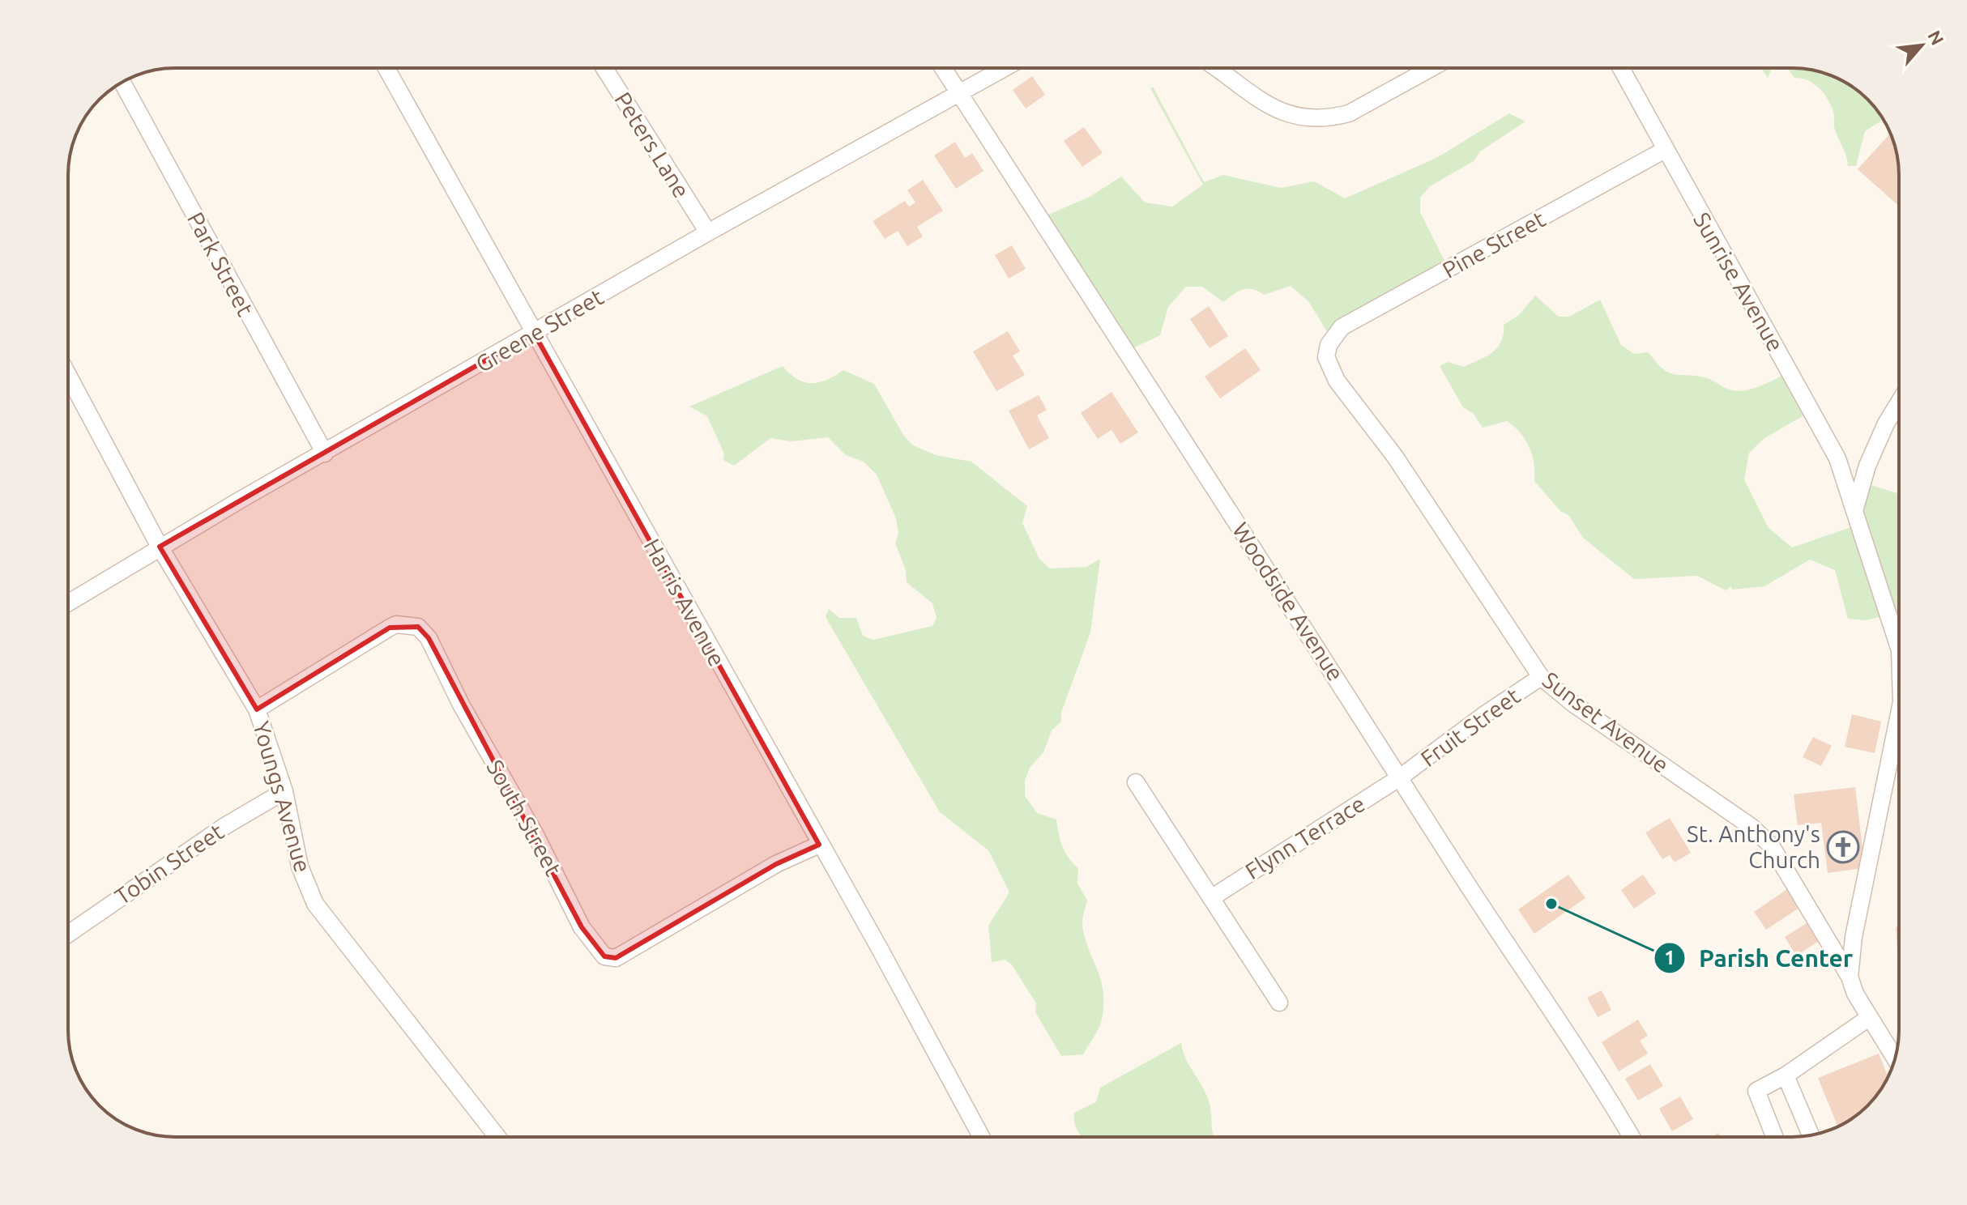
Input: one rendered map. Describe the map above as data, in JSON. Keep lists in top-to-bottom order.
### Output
{
  "streets": {
    "street": [
      "Peters Lane",
      "Pine Street",
      "Park Street",
      "Sunrise Avenue",
      "Greene Street",
      "Woodside Avenue",
      "Harris Avenue",
      "Sunset Avenue",
      "Fruit Street",
      "Youngs Avenue",
      "South Street",
      "Flynn Terrace",
      "Tobin Street"
    ]
  },
  "crossings": [
    ["Peters Lane", "Greene Street"],
    ["Pine Street", "Sunrise Avenue"],
    ["Pine Street", "Sunset Avenue"],
    ["Park Street", "Greene Street"],
    ["Sunrise Avenue", "Sunset Avenue"],
    ["Greene Street", "Woodside Avenue"],
    ["Greene Street", "Harris Avenue"],
    ["Greene Street", "Youngs Avenue"],
    ["Woodside Avenue", "Fruit Street"],
    ["Woodside Avenue", "Flynn Terrace"],
    ["Harris Avenue", "South Street"],
    ["Sunset Avenue", "Fruit Street"],
    ["Fruit Street", "Flynn Terrace"],
    ["Youngs Avenue", "South Street"],
    ["Youngs Avenue", "Tobin Street"]
  ],
  "places": {
    "church": ["St. Anthony's Church"],
    "other": ["Parish Center"]
  },
  "north": "top right"
}
